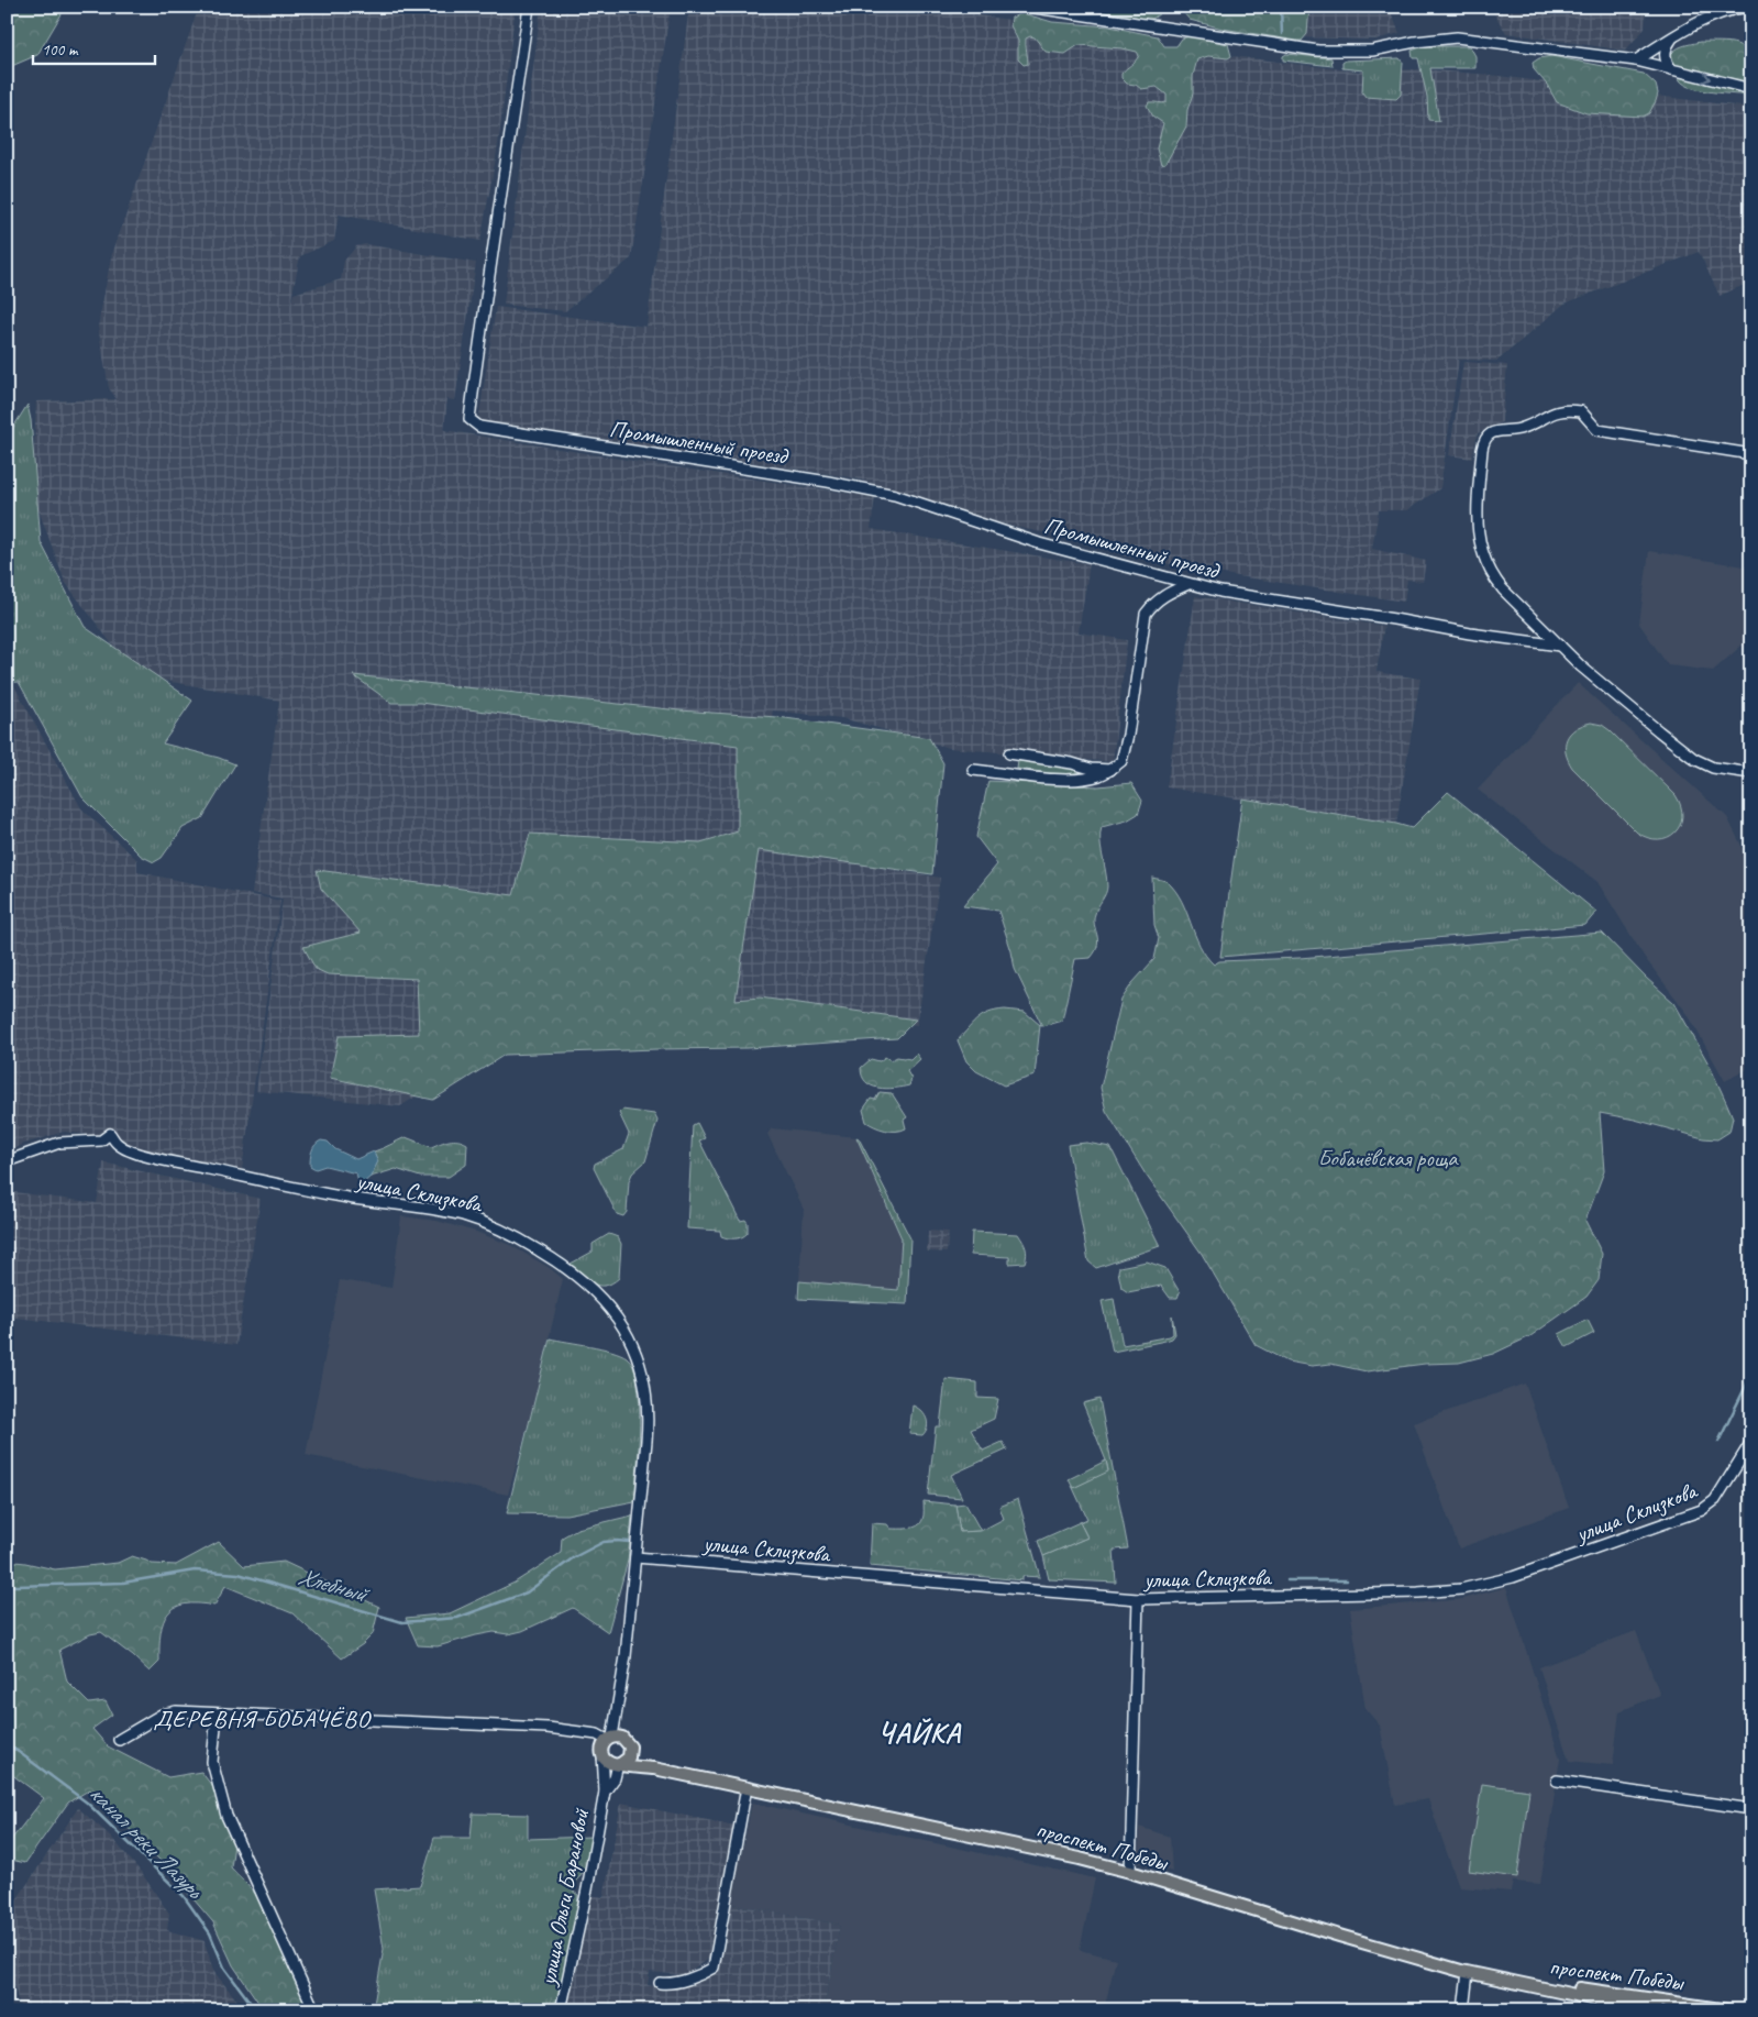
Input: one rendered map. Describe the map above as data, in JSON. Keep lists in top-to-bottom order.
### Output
{
  "streets": {
    "main road": ["проспект Победы"],
    "street": ["Промышленный проезд", "улица Склизкова", "улица Ольги Барановой"]
  },
  "crossings": [
    ["проспект Победы", "улица Ольги Барановой"]
  ],
  "districts": ["ДЕРЕВНЯ БОБАЧЁВО", "ЧАЙКА"],
  "water": ["Хлебный", "канал реки Лазурь"],
  "parks": ["Бобачёвская роща"],
  "scale_bar": "100 m"
}
